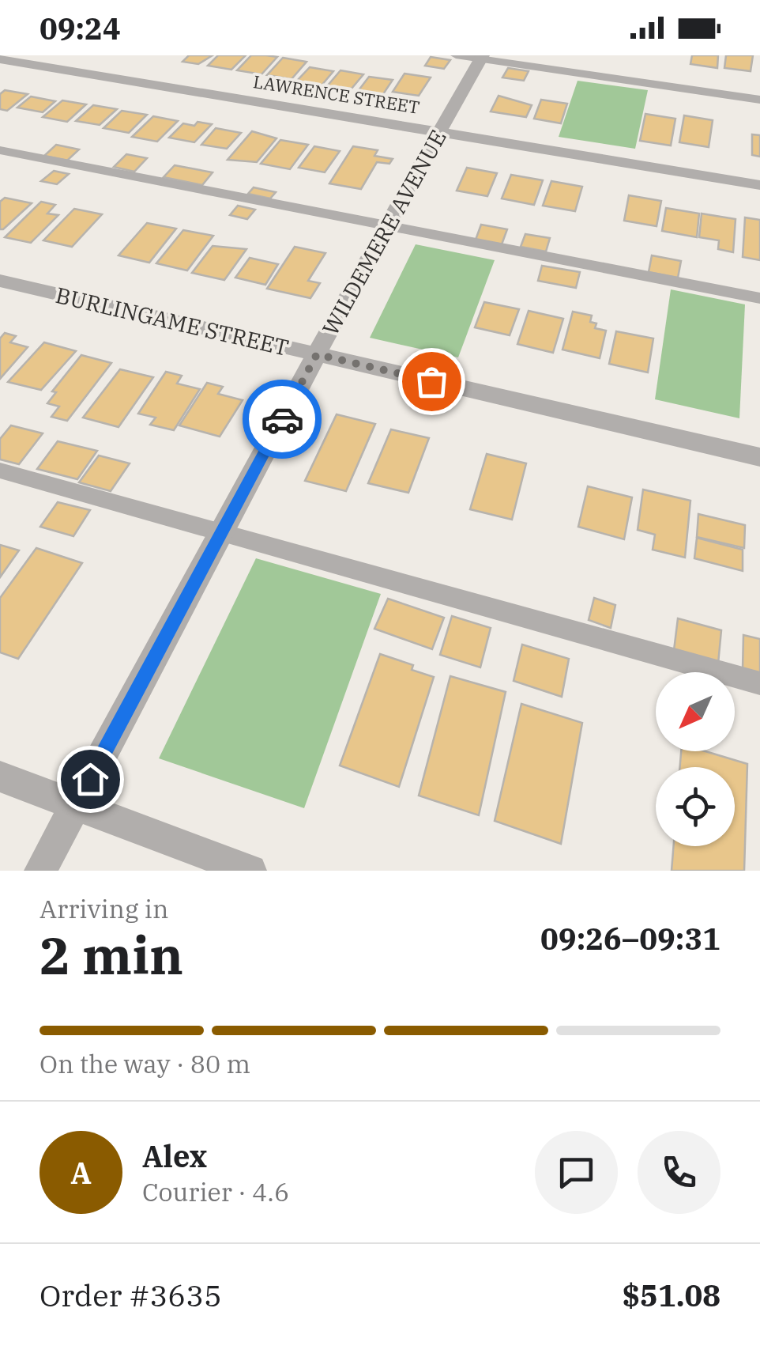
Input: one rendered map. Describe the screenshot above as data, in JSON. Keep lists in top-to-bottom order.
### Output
{
  "streets": {
    "street": ["LAWRENCE STREET", "WILDEMERE AVENUE", "BURLINGAME STREET"]
  },
  "crossings": [
    ["LAWRENCE STREET", "WILDEMERE AVENUE"],
    ["WILDEMERE AVENUE", "BURLINGAME STREET"]
  ],
  "north": "bottom left",
  "page": {
    "status": "09:24",
    "heading": ["2 min", "Arriving in", "09:26–09:31"],
    "panel": [
      "Alex",
      "Courier · 4.6",
      "Order #3635",
      "$51.08"
    ],
    "bar": "On the way · 80 m",
    "round": "A"
  }
}
